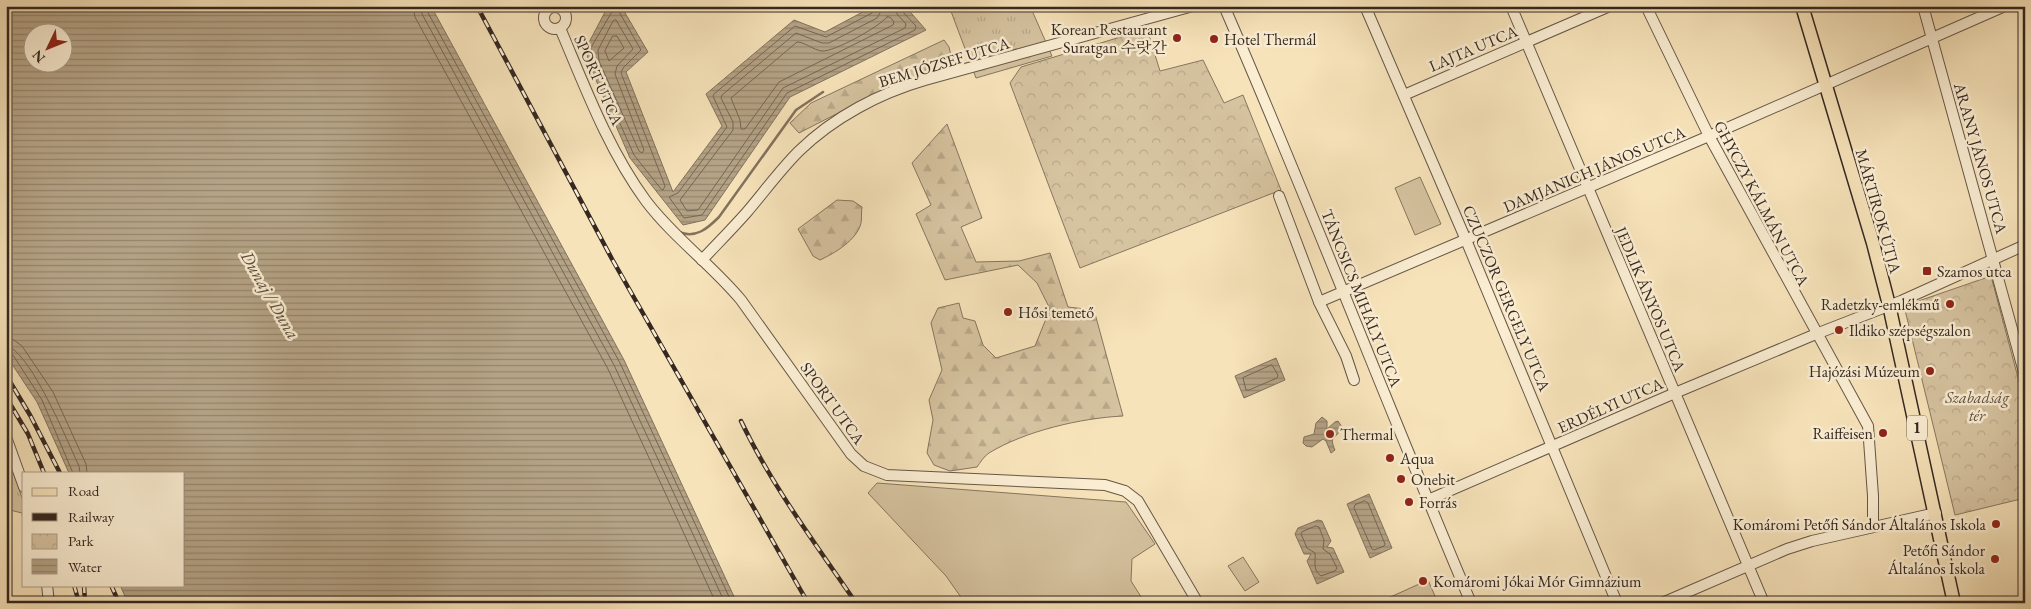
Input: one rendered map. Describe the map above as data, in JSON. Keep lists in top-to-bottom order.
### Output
{
  "streets": {
    "main road": ["MÁRTÍROK ÚTJA", "1"],
    "street": [
      "LAJTA UTCA",
      "BEM JÓZSEF UTCA",
      "SPORT UTCA",
      "ARANY JÁNOS UTCA",
      "DAMJANICH JÁNOS UTCA",
      "GHYCZY KÁLMÁN UTCA",
      "TÁNCSICS MIHÁLY UTCA",
      "CZUCZOR GERGELY UTCA",
      "JEDLIK ÁNYOS UTCA",
      "ERDÉLYI UTCA"
    ]
  },
  "crossings": [
    ["LAJTA UTCA", "CZUCZOR GERGELY UTCA"],
    ["LAJTA UTCA", "JEDLIK ÁNYOS UTCA"],
    ["BEM JÓZSEF UTCA", "SPORT UTCA"],
    ["ARANY JÁNOS UTCA", "DAMJANICH JÁNOS UTCA"],
    ["DAMJANICH JÁNOS UTCA", "GHYCZY KÁLMÁN UTCA"],
    ["DAMJANICH JÁNOS UTCA", "MÁRTÍROK ÚTJA"],
    ["DAMJANICH JÁNOS UTCA", "TÁNCSICS MIHÁLY UTCA"],
    ["DAMJANICH JÁNOS UTCA", "CZUCZOR GERGELY UTCA"],
    ["DAMJANICH JÁNOS UTCA", "JEDLIK ÁNYOS UTCA"],
    ["GHYCZY KÁLMÁN UTCA", "ERDÉLYI UTCA"],
    ["MÁRTÍROK ÚTJA", "ERDÉLYI UTCA"],
    ["TÁNCSICS MIHÁLY UTCA", "ERDÉLYI UTCA"],
    ["CZUCZOR GERGELY UTCA", "ERDÉLYI UTCA"],
    ["JEDLIK ÁNYOS UTCA", "ERDÉLYI UTCA"]
  ],
  "water": ["Dunaj / Duna"],
  "parks": ["Szabadság tér"],
  "places": {
    "other": [
      "Korean Restaurant Suratgan 수랏간",
      "Hotel Thermál",
      "Radetzky-emlékmű",
      "Hősi temető",
      "Ildiko szépségszalon",
      "Hajózási Múzeum",
      "Raiffeisen",
      "Thermal",
      "Aqua",
      "Onebit",
      "Forrás",
      "Komáromi Petőfi Sándor Általános Iskola",
      "Petőfi Sándor Általános Iskola",
      "Komáromi Jókai Mór Gimnázium"
    ],
    "transit": ["Szamos utca"]
  },
  "legend": [
    "Road",
    "Railway",
    "Park",
    "Water"
  ],
  "north": "bottom left"
}
